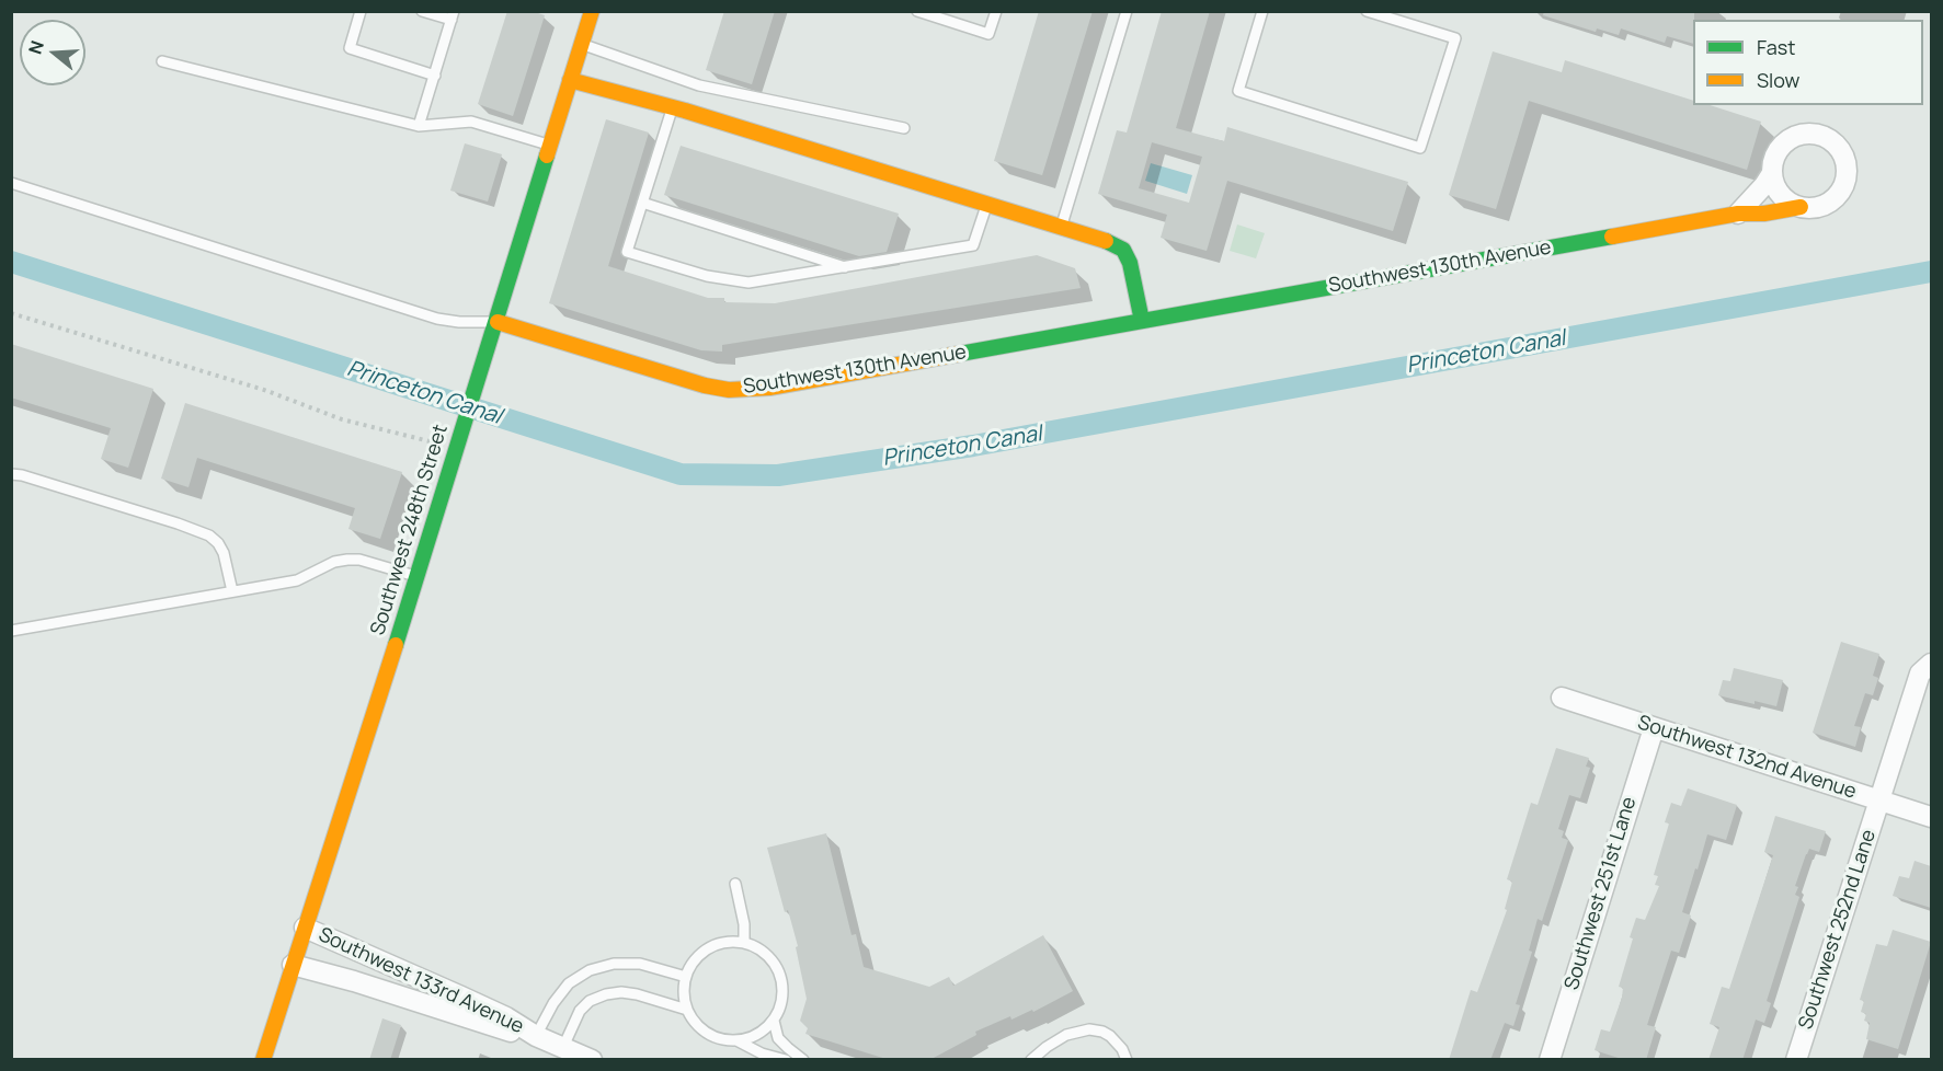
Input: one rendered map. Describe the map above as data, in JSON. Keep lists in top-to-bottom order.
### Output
{
  "streets": {
    "street": [
      "Southwest 130th Avenue",
      "Southwest 248th Street",
      "Southwest 132nd Avenue",
      "Southwest 251st Lane",
      "Southwest 252nd Lane",
      "Southwest 133rd Avenue"
    ]
  },
  "crossings": [
    ["Southwest 130th Avenue", "Southwest 248th Street"],
    ["Southwest 248th Street", "Southwest 133rd Avenue"],
    ["Southwest 132nd Avenue", "Southwest 251st Lane"],
    ["Southwest 132nd Avenue", "Southwest 252nd Lane"]
  ],
  "water": ["Princeton Canal"],
  "legend": ["Fast", "Slow"],
  "north": "left"
}
